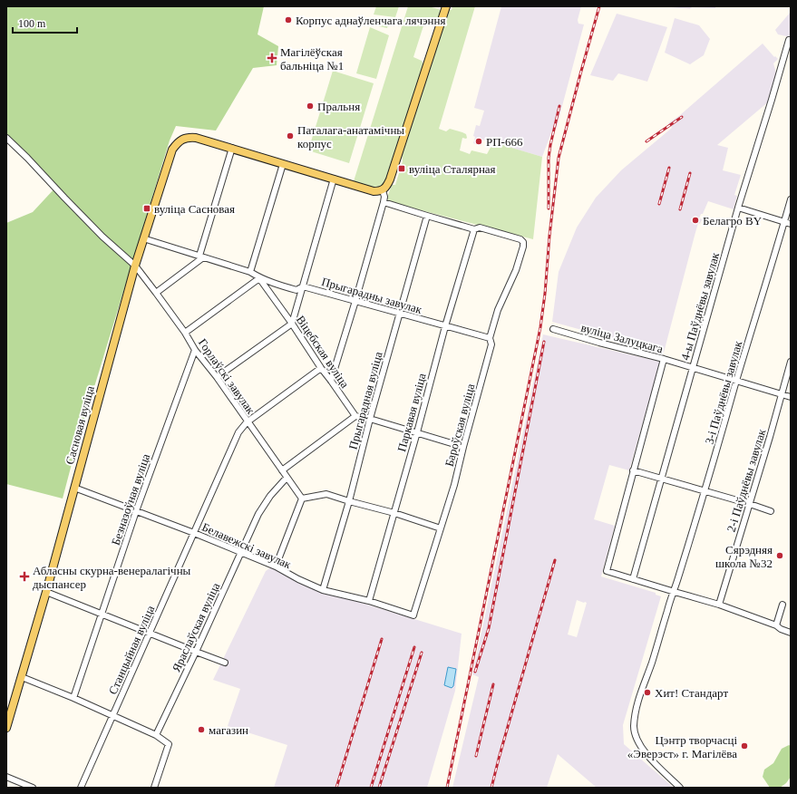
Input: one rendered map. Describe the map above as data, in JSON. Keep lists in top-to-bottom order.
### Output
{
  "streets": {
    "main road": ["Сасновая вуліца"],
    "street": [
      "Прыгарадны завулак",
      "4-ы Паўднёвы завулак",
      "вуліца Залуцкага",
      "Віцебская вуліца",
      "Горлаўскі завулак",
      "3-і Паўднёвы завулак",
      "Прыгарадная вуліца",
      "Паркавая вуліца",
      "Бароўская вуліца",
      "2-і Паўднёвы завулак",
      "Безназоўная вуліца",
      "Белавежскі завулак",
      "Яраслаўская вуліца",
      "Станцыйная вуліца"
    ]
  },
  "crossings": [
    ["Прыгарадны завулак", "Віцебская вуліца"],
    ["Прыгарадны завулак", "Прыгарадная вуліца"],
    ["Прыгарадны завулак", "Паркавая вуліца"],
    ["Прыгарадны завулак", "Бароўская вуліца"],
    ["4-ы Паўднёвы завулак", "вуліца Залуцкага"],
    ["вуліца Залуцкага", "3-і Паўднёвы завулак"],
    ["вуліца Залуцкага", "2-і Паўднёвы завулак"],
    ["Віцебская вуліца", "Станцыйная вуліца"],
    ["Горлаўскі завулак", "Сасновая вуліца"],
    ["Горлаўскі завулак", "Безназоўная вуліца"],
    ["Горлаўскі завулак", "Яраслаўская вуліца"],
    ["Горлаўскі завулак", "Станцыйная вуліца"],
    ["Прыгарадная вуліца", "Белавежскі завулак"],
    ["Паркавая вуліца", "Бароўская вуліца"],
    ["Паркавая вуліца", "Белавежскі завулак"],
    ["Сасновая вуліца", "Белавежскі завулак"],
    ["Бароўская вуліца", "Белавежскі завулак"],
    ["Безназоўная вуліца", "Белавежскі завулак"],
    ["Белавежскі завулак", "Яраслаўская вуліца"],
    ["Белавежскі завулак", "Станцыйная вуліца"]
  ],
  "places": {
    "other": [
      "Корпус аднаўленчага лячэння",
      "Пральня",
      "Паталага-анатамічны корпус",
      "РП-666",
      "Белагро BY",
      "Сярэдняя школа №32",
      "Хит! Стандарт",
      "магазин",
      "Цэнтр творчасці «Эверэст» г. Магілёва"
    ],
    "health": ["Магілёўская бальніца №1", "Абласны скурна-венералагічны дыспансер"],
    "transit": ["вуліца Сталярная", "вуліца Сасновая"]
  },
  "scale_bar": "100 m"
}
